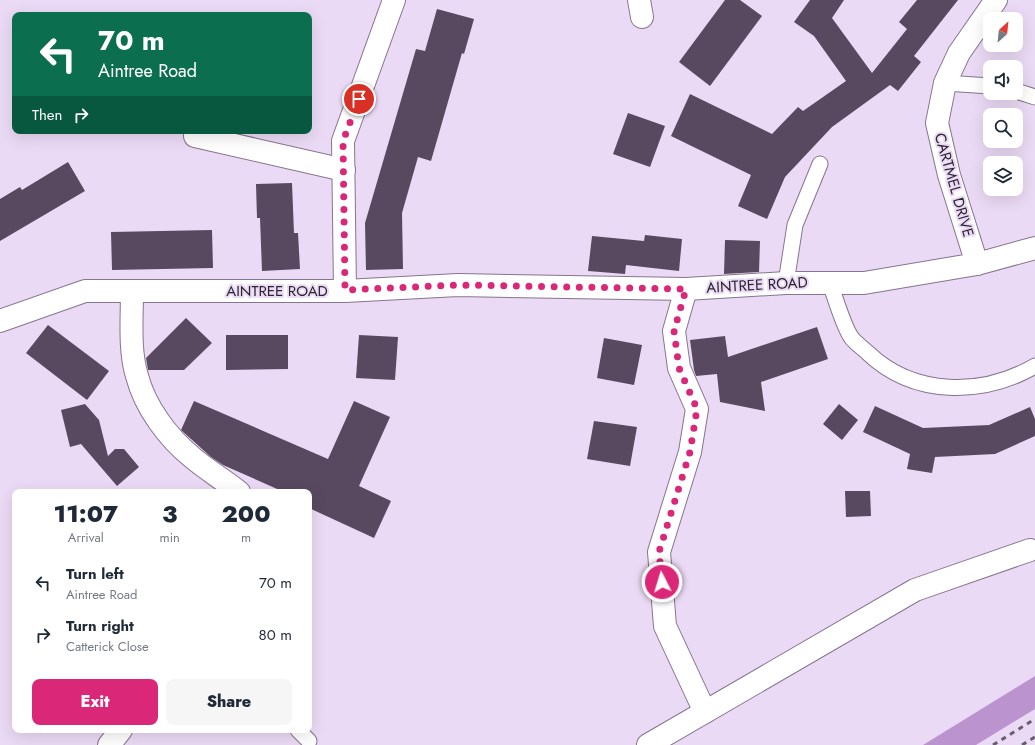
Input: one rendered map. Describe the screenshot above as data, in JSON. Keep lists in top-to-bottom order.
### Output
{
  "streets": {
    "street": ["CARTMEL DRIVE", "AINTREE ROAD"]
  },
  "crossings": [
    ["CARTMEL DRIVE", "AINTREE ROAD"]
  ],
  "north": "top right",
  "page": {
    "turn": ["70 m", "Aintree Road"],
    "then": "Then",
    "eta": [
      "11:07",
      "Arrival",
      "3",
      "min",
      "200",
      "m"
    ],
    "list": [
      {
        "name": "Turn left",
        "note": "Aintree Road",
        "value": "70 m"
      },
      {
        "name": "Turn right",
        "note": "Catterick Close",
        "value": "80 m"
      }
    ],
    "buttons": ["Exit", "Share"]
  }
}
